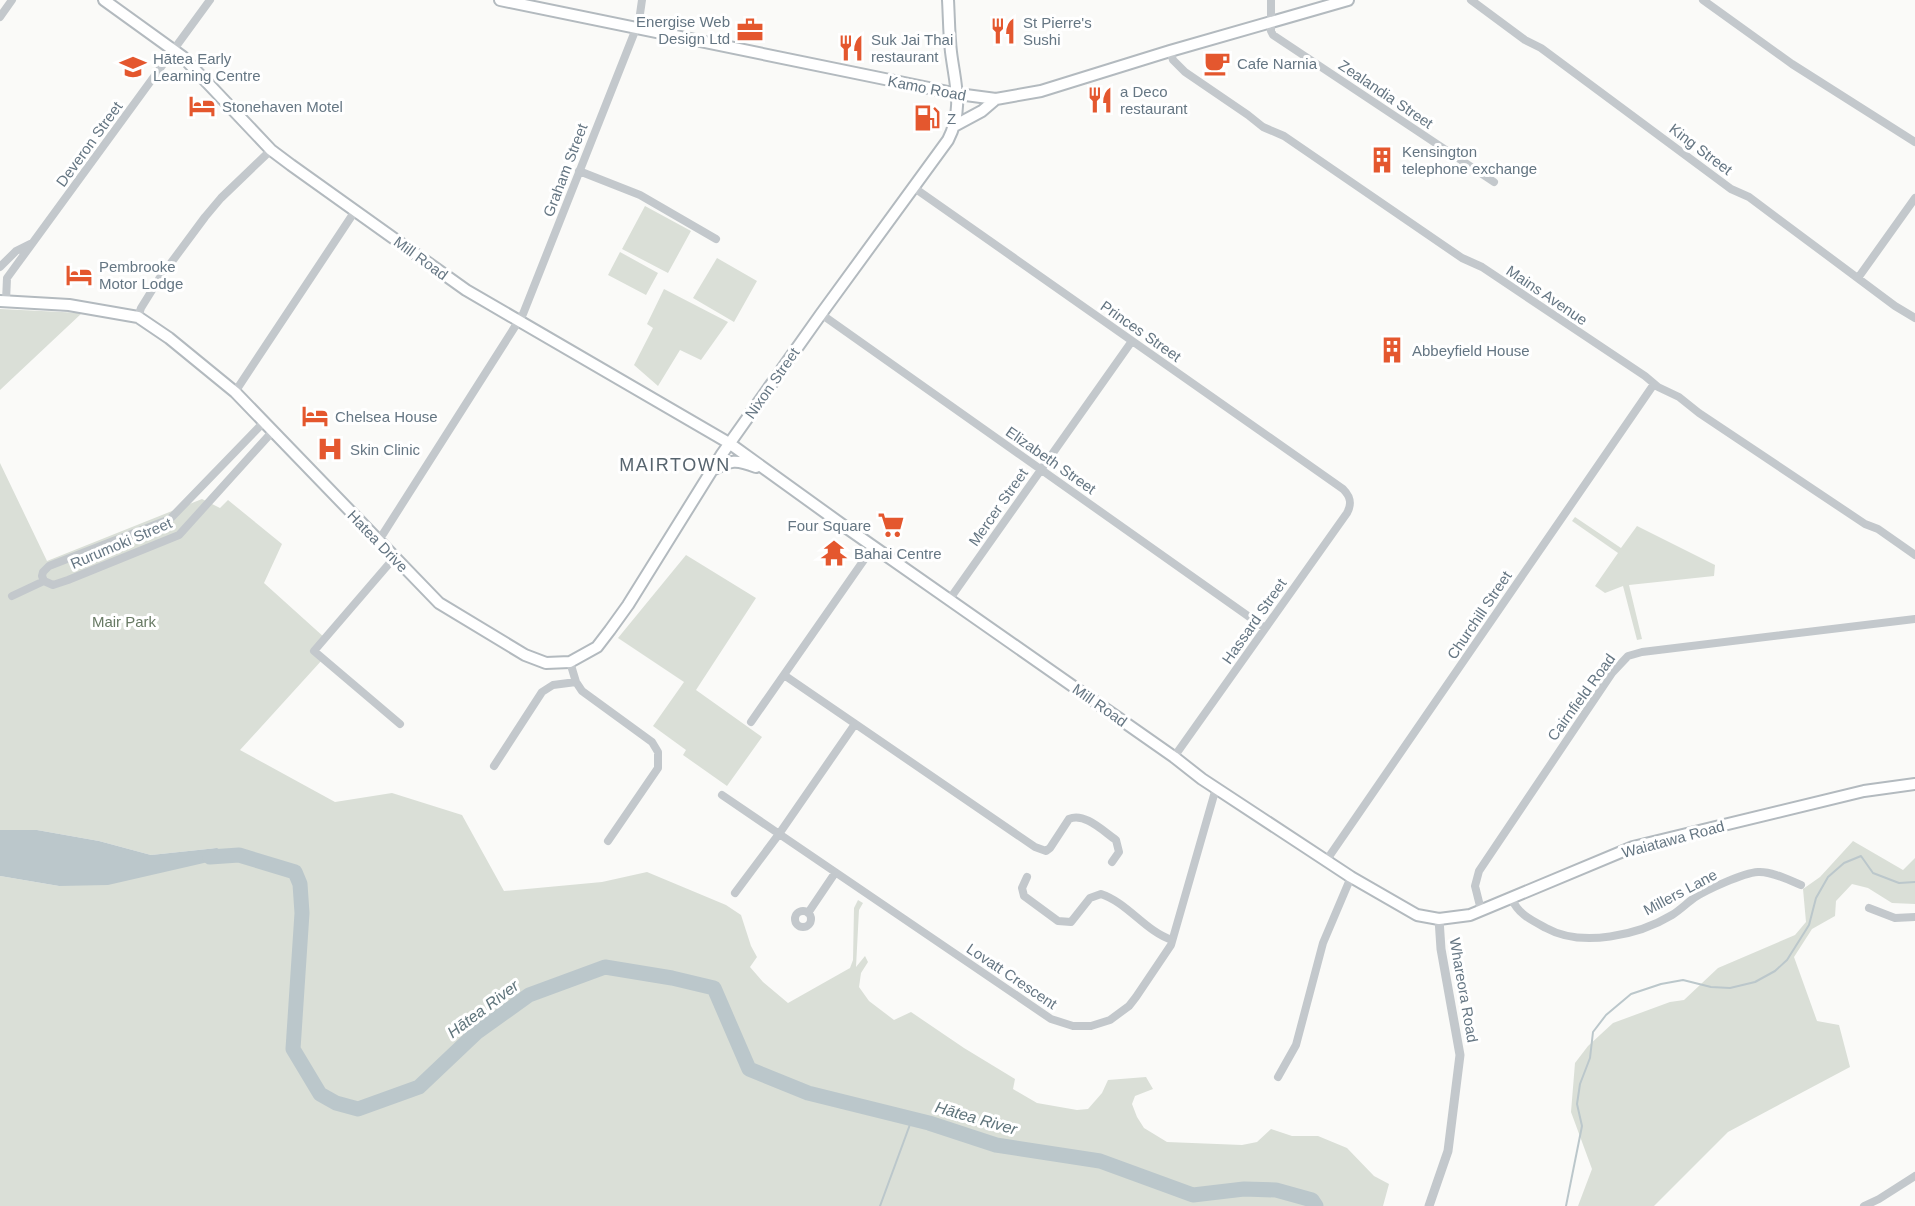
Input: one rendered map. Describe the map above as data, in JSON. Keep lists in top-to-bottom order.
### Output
{
  "streets": {
    "main road": [
      "Kamo Road",
      "Mill Road",
      "Nixon Street",
      "Hatea Drive",
      "Waiatawa Road"
    ],
    "street": [
      "Zealandia Street",
      "Deveron Street",
      "King Street",
      "Graham Street",
      "Mains Avenue",
      "Princes Street",
      "Elizabeth Street",
      "Mercer Street",
      "Rurumoki Street",
      "Churchill Street",
      "Hassard Street",
      "Cairnfield Road",
      "Millers Lane",
      "Lovatt Crescent",
      "Whareora Road"
    ]
  },
  "crossings": [
    ["Kamo Road", "Zealandia Street"],
    ["Kamo Road", "Graham Street"],
    ["Kamo Road", "Mains Avenue"],
    ["Kamo Road", "Nixon Street"],
    ["Deveron Street", "Mill Road"],
    ["Deveron Street", "Hatea Drive"],
    ["Graham Street", "Mill Road"],
    ["Graham Street", "Hatea Drive"],
    ["Mill Road", "Nixon Street"],
    ["Mill Road", "Mercer Street"],
    ["Mill Road", "Churchill Street"],
    ["Mill Road", "Hassard Street"],
    ["Mill Road", "Waiatawa Road"],
    ["Mill Road", "Lovatt Crescent"],
    ["Mill Road", "Whareora Road"],
    ["Mains Avenue", "Churchill Street"],
    ["Princes Street", "Nixon Street"],
    ["Princes Street", "Mercer Street"],
    ["Princes Street", "Hassard Street"],
    ["Nixon Street", "Elizabeth Street"],
    ["Nixon Street", "Hatea Drive"],
    ["Elizabeth Street", "Mercer Street"],
    ["Elizabeth Street", "Hassard Street"],
    ["Hatea Drive", "Rurumoki Street"],
    ["Cairnfield Road", "Waiatawa Road"],
    ["Waiatawa Road", "Millers Lane"],
    ["Waiatawa Road", "Whareora Road"]
  ],
  "districts": ["MAIRTOWN"],
  "water": ["Hātea River"],
  "parks": ["Mair Park"],
  "places": {
    "office": ["Energise Web Design Ltd"],
    "restaurant": ["St Pierre's Sushi", "Suk Jai Thai restaurant", "a Deco restaurant"],
    "cafe": ["Cafe Narnia"],
    "school or university": ["Hātea Early Learning Centre"],
    "hotel": ["Stonehaven Motel", "Pembrooke Motor Lodge", "Chelsea House"],
    "fuel station": ["Z"],
    "building": ["Kensington telephone exchange", "Abbeyfield House"],
    "hospital": ["Skin Clinic"],
    "supermarket": ["Four Square"],
    "temple": ["Bahai Centre"]
  }
}
